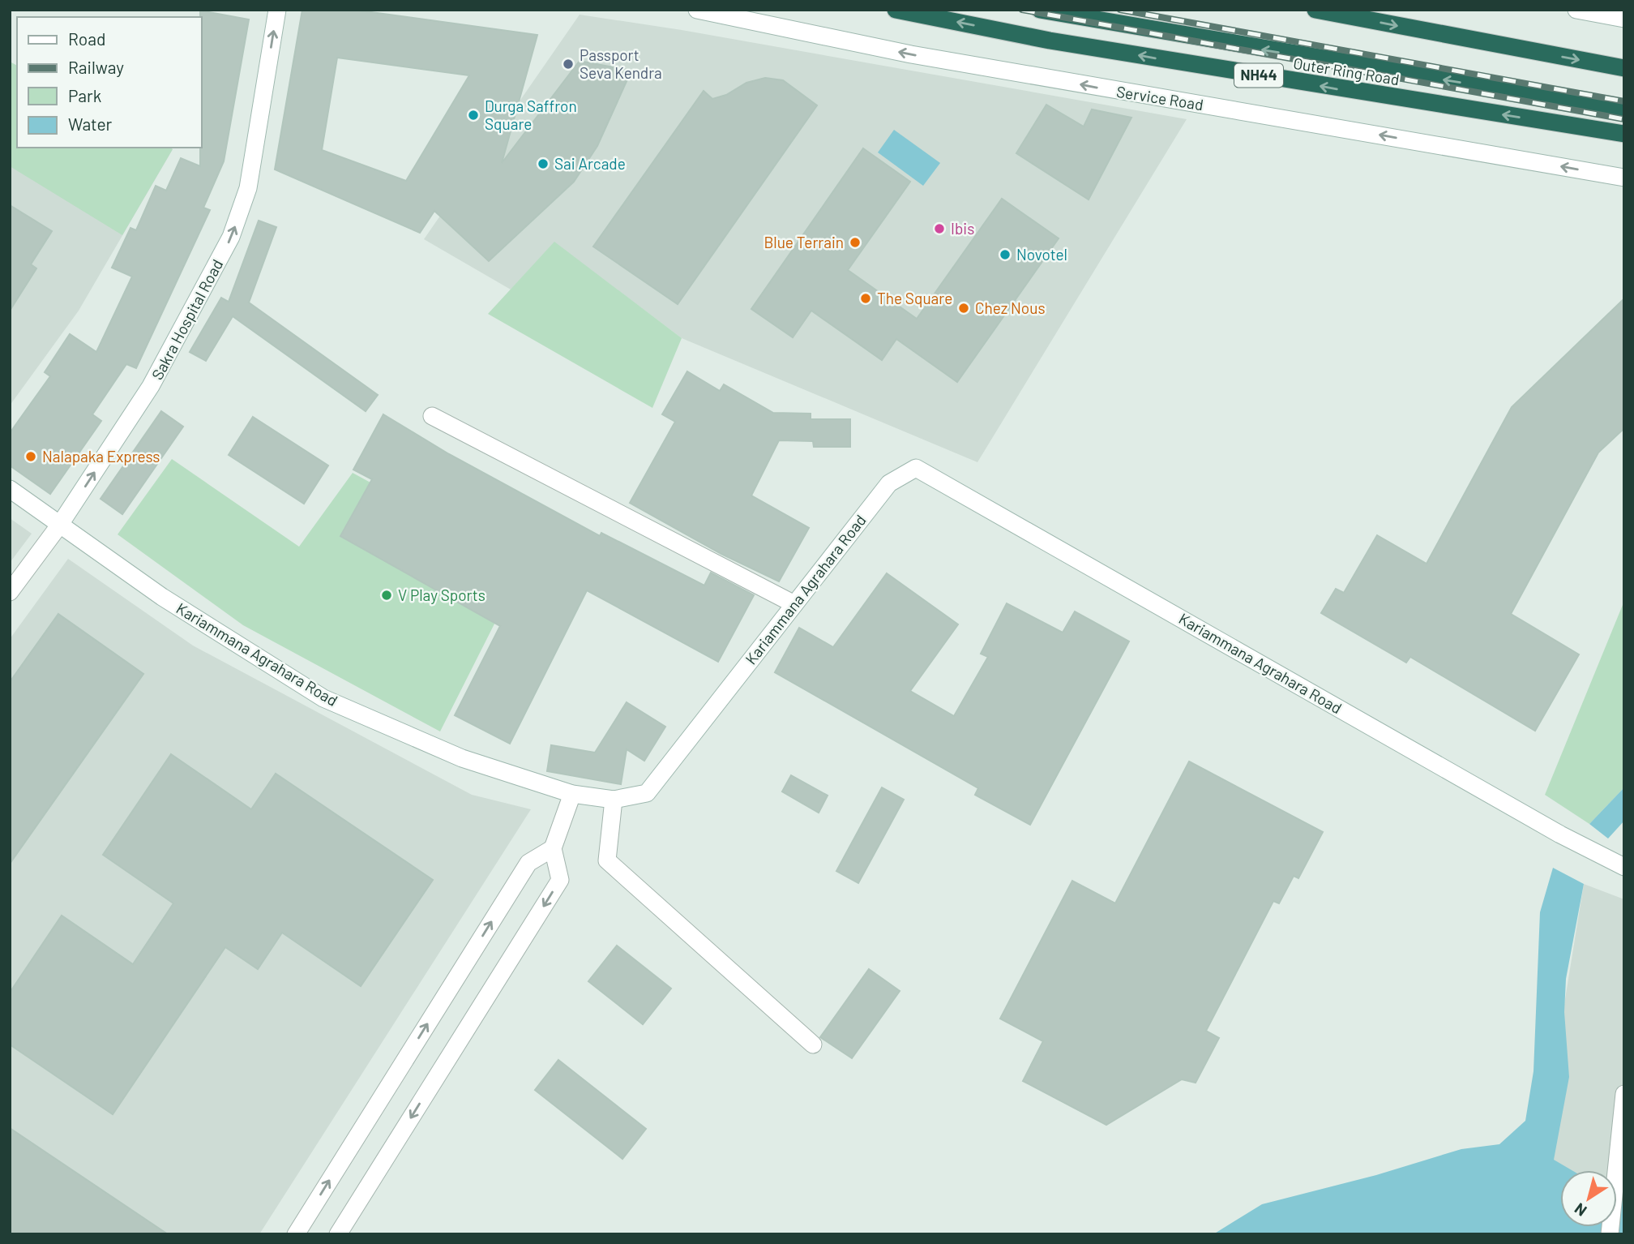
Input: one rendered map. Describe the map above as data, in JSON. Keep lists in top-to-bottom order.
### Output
{
  "streets": {
    "highway": ["Outer Ring Road", "NH44"],
    "street": ["Service Road", "Sakra Hospital Road", "Kariammana Agrahara Road"]
  },
  "crossings": [
    ["Sakra Hospital Road", "Kariammana Agrahara Road"]
  ],
  "one_way": ["Service Road", "Sakra Hospital Road"],
  "places": [
    "Passport Seva Kendra",
    "Durga Saffron Square",
    "Sai Arcade",
    "Ibis",
    "Blue Terrain",
    "Novotel",
    "The Square",
    "Chez Nous",
    "Nalapaka Express",
    "V Play Sports"
  ],
  "legend": [
    "Road",
    "Railway",
    "Park",
    "Water"
  ],
  "north": "bottom left"
}
